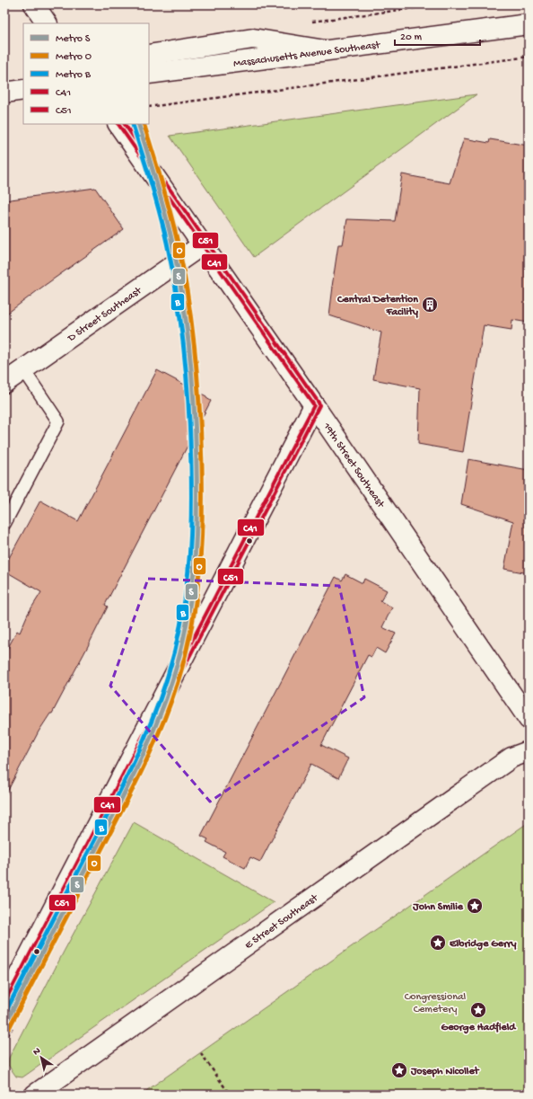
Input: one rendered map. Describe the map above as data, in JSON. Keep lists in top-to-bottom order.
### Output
{
  "streets": {
    "street": [
      "Massachusetts Avenue Southeast",
      "D Street Southeast",
      "19th Street Southeast",
      "E Street Southeast"
    ]
  },
  "crossings": [
    ["D Street Southeast", "19th Street Southeast"]
  ],
  "parks": ["Congressional Cemetery"],
  "places": {
    "building": ["Central Detention Facility"],
    "place": [
      "John Smilie",
      "Elbridge Gerry",
      "George Hadfield",
      "Joseph Nicollet"
    ]
  },
  "lines": [
    "metro line S",
    "metro line O",
    "transit line C41",
    "transit line C51",
    "metro line B"
  ],
  "legend": [
    "Metro S",
    "Metro O",
    "Metro B",
    "C41",
    "C51"
  ],
  "scale_bar": "20 m",
  "north": "top left"
}
